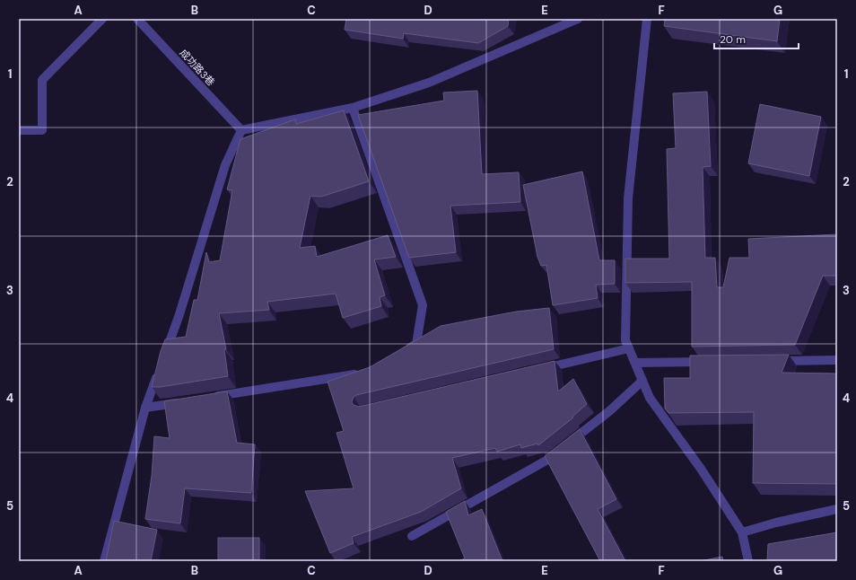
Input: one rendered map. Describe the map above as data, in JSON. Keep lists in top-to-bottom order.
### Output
{
  "streets": {
    "street": ["成功路3巷"]
  },
  "scale_bar": "20 m",
  "grid": {
    "columns": [
      "A",
      "B",
      "C",
      "D",
      "E",
      "F",
      "G"
    ],
    "rows": [
      "1",
      "2",
      "3",
      "4",
      "5"
    ]
  }
}
